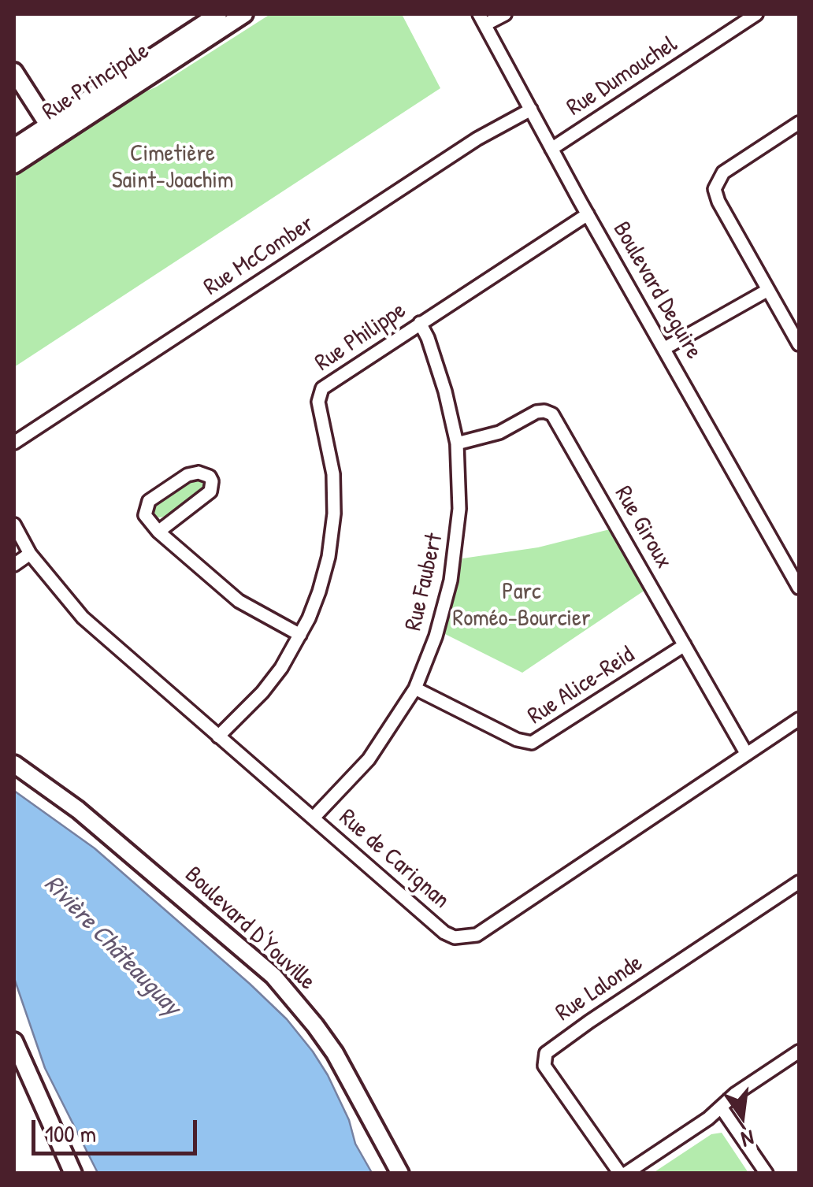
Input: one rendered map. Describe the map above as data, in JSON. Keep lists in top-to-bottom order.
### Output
{
  "streets": {
    "street": [
      "Rue Dumouchel",
      "Rue Principale",
      "Rue McComber",
      "Boulevard Deguire",
      "Rue Philippe",
      "Rue Giroux",
      "Rue Faubert",
      "Rue Alice-Reid",
      "Rue de Carignan",
      "Boulevard D'Youville",
      "Rue Lalonde"
    ]
  },
  "crossings": [
    ["Rue Dumouchel", "Boulevard Deguire"],
    ["Rue McComber", "Boulevard Deguire"],
    ["Boulevard Deguire", "Rue Philippe"],
    ["Rue Philippe", "Rue Faubert"],
    ["Rue Philippe", "Rue de Carignan"],
    ["Rue Giroux", "Rue Faubert"],
    ["Rue Giroux", "Rue Alice-Reid"],
    ["Rue Giroux", "Rue de Carignan"],
    ["Rue Faubert", "Rue Alice-Reid"],
    ["Rue Faubert", "Rue de Carignan"]
  ],
  "water": ["Rivière Châteauguay"],
  "parks": ["Cimetière Saint-Joachim", "Parc Roméo-Bourcier"],
  "scale_bar": "100 m",
  "north": "bottom"
}
